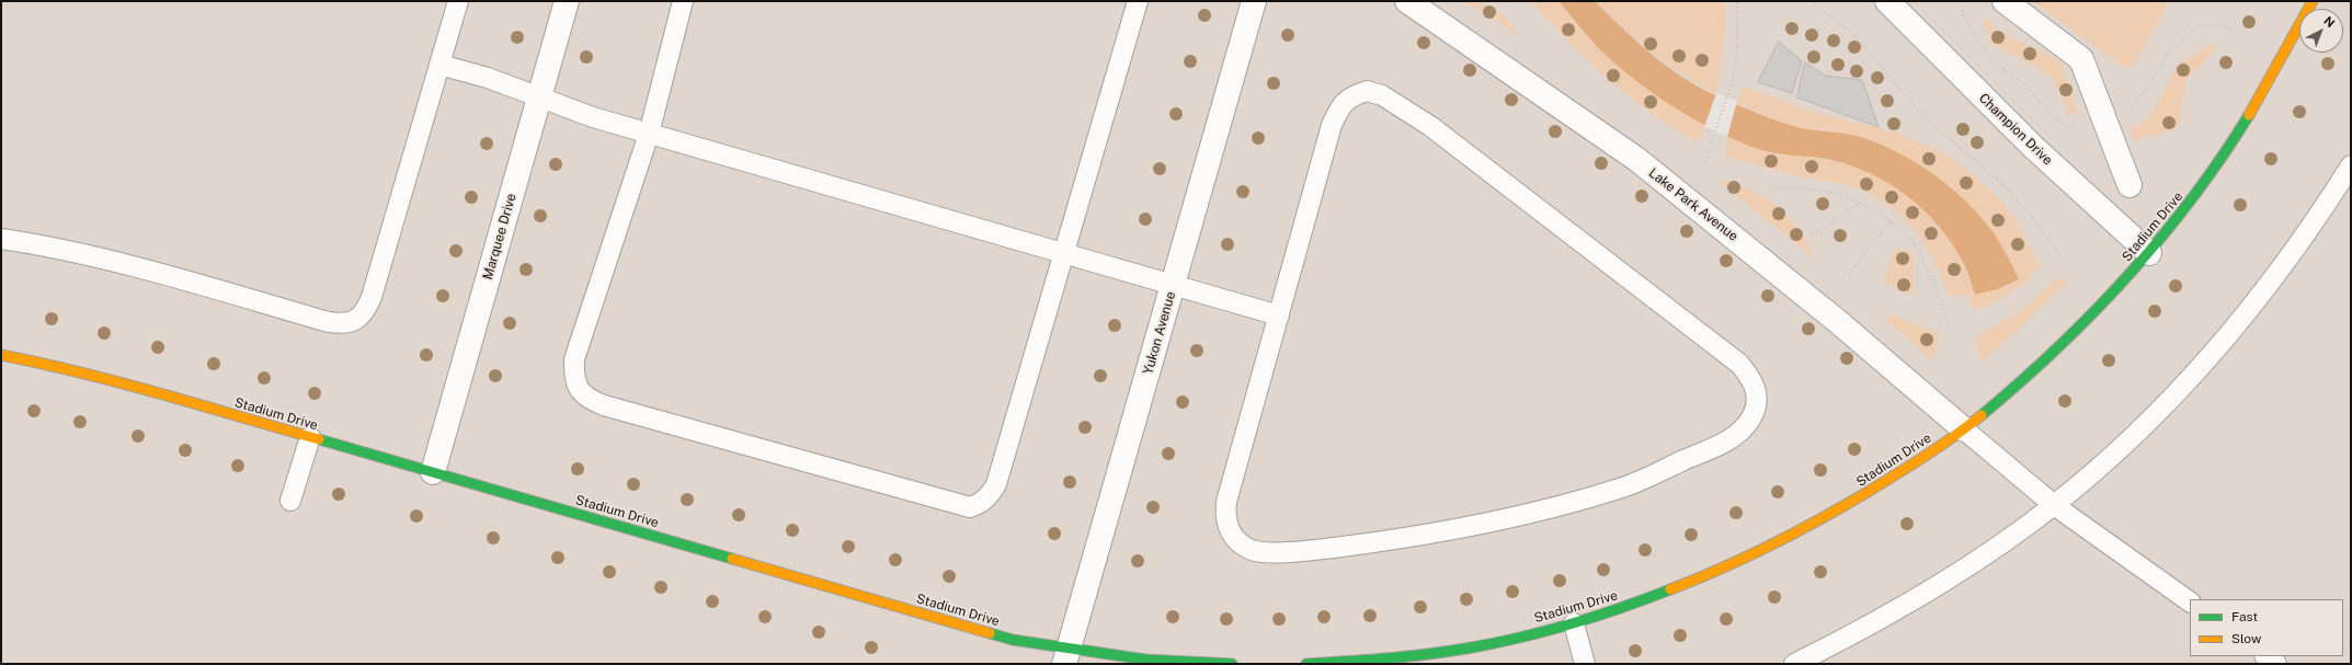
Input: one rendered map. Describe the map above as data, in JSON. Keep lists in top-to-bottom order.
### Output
{
  "streets": {
    "street": [
      "Champion Drive",
      "Lake Park Avenue",
      "Stadium Drive",
      "Marquee Drive",
      "Yukon Avenue"
    ]
  },
  "crossings": [
    ["Champion Drive", "Stadium Drive"],
    ["Lake Park Avenue", "Stadium Drive"],
    ["Stadium Drive", "Marquee Drive"],
    ["Stadium Drive", "Yukon Avenue"]
  ],
  "legend": ["Fast", "Slow"],
  "north": "top right"
}
